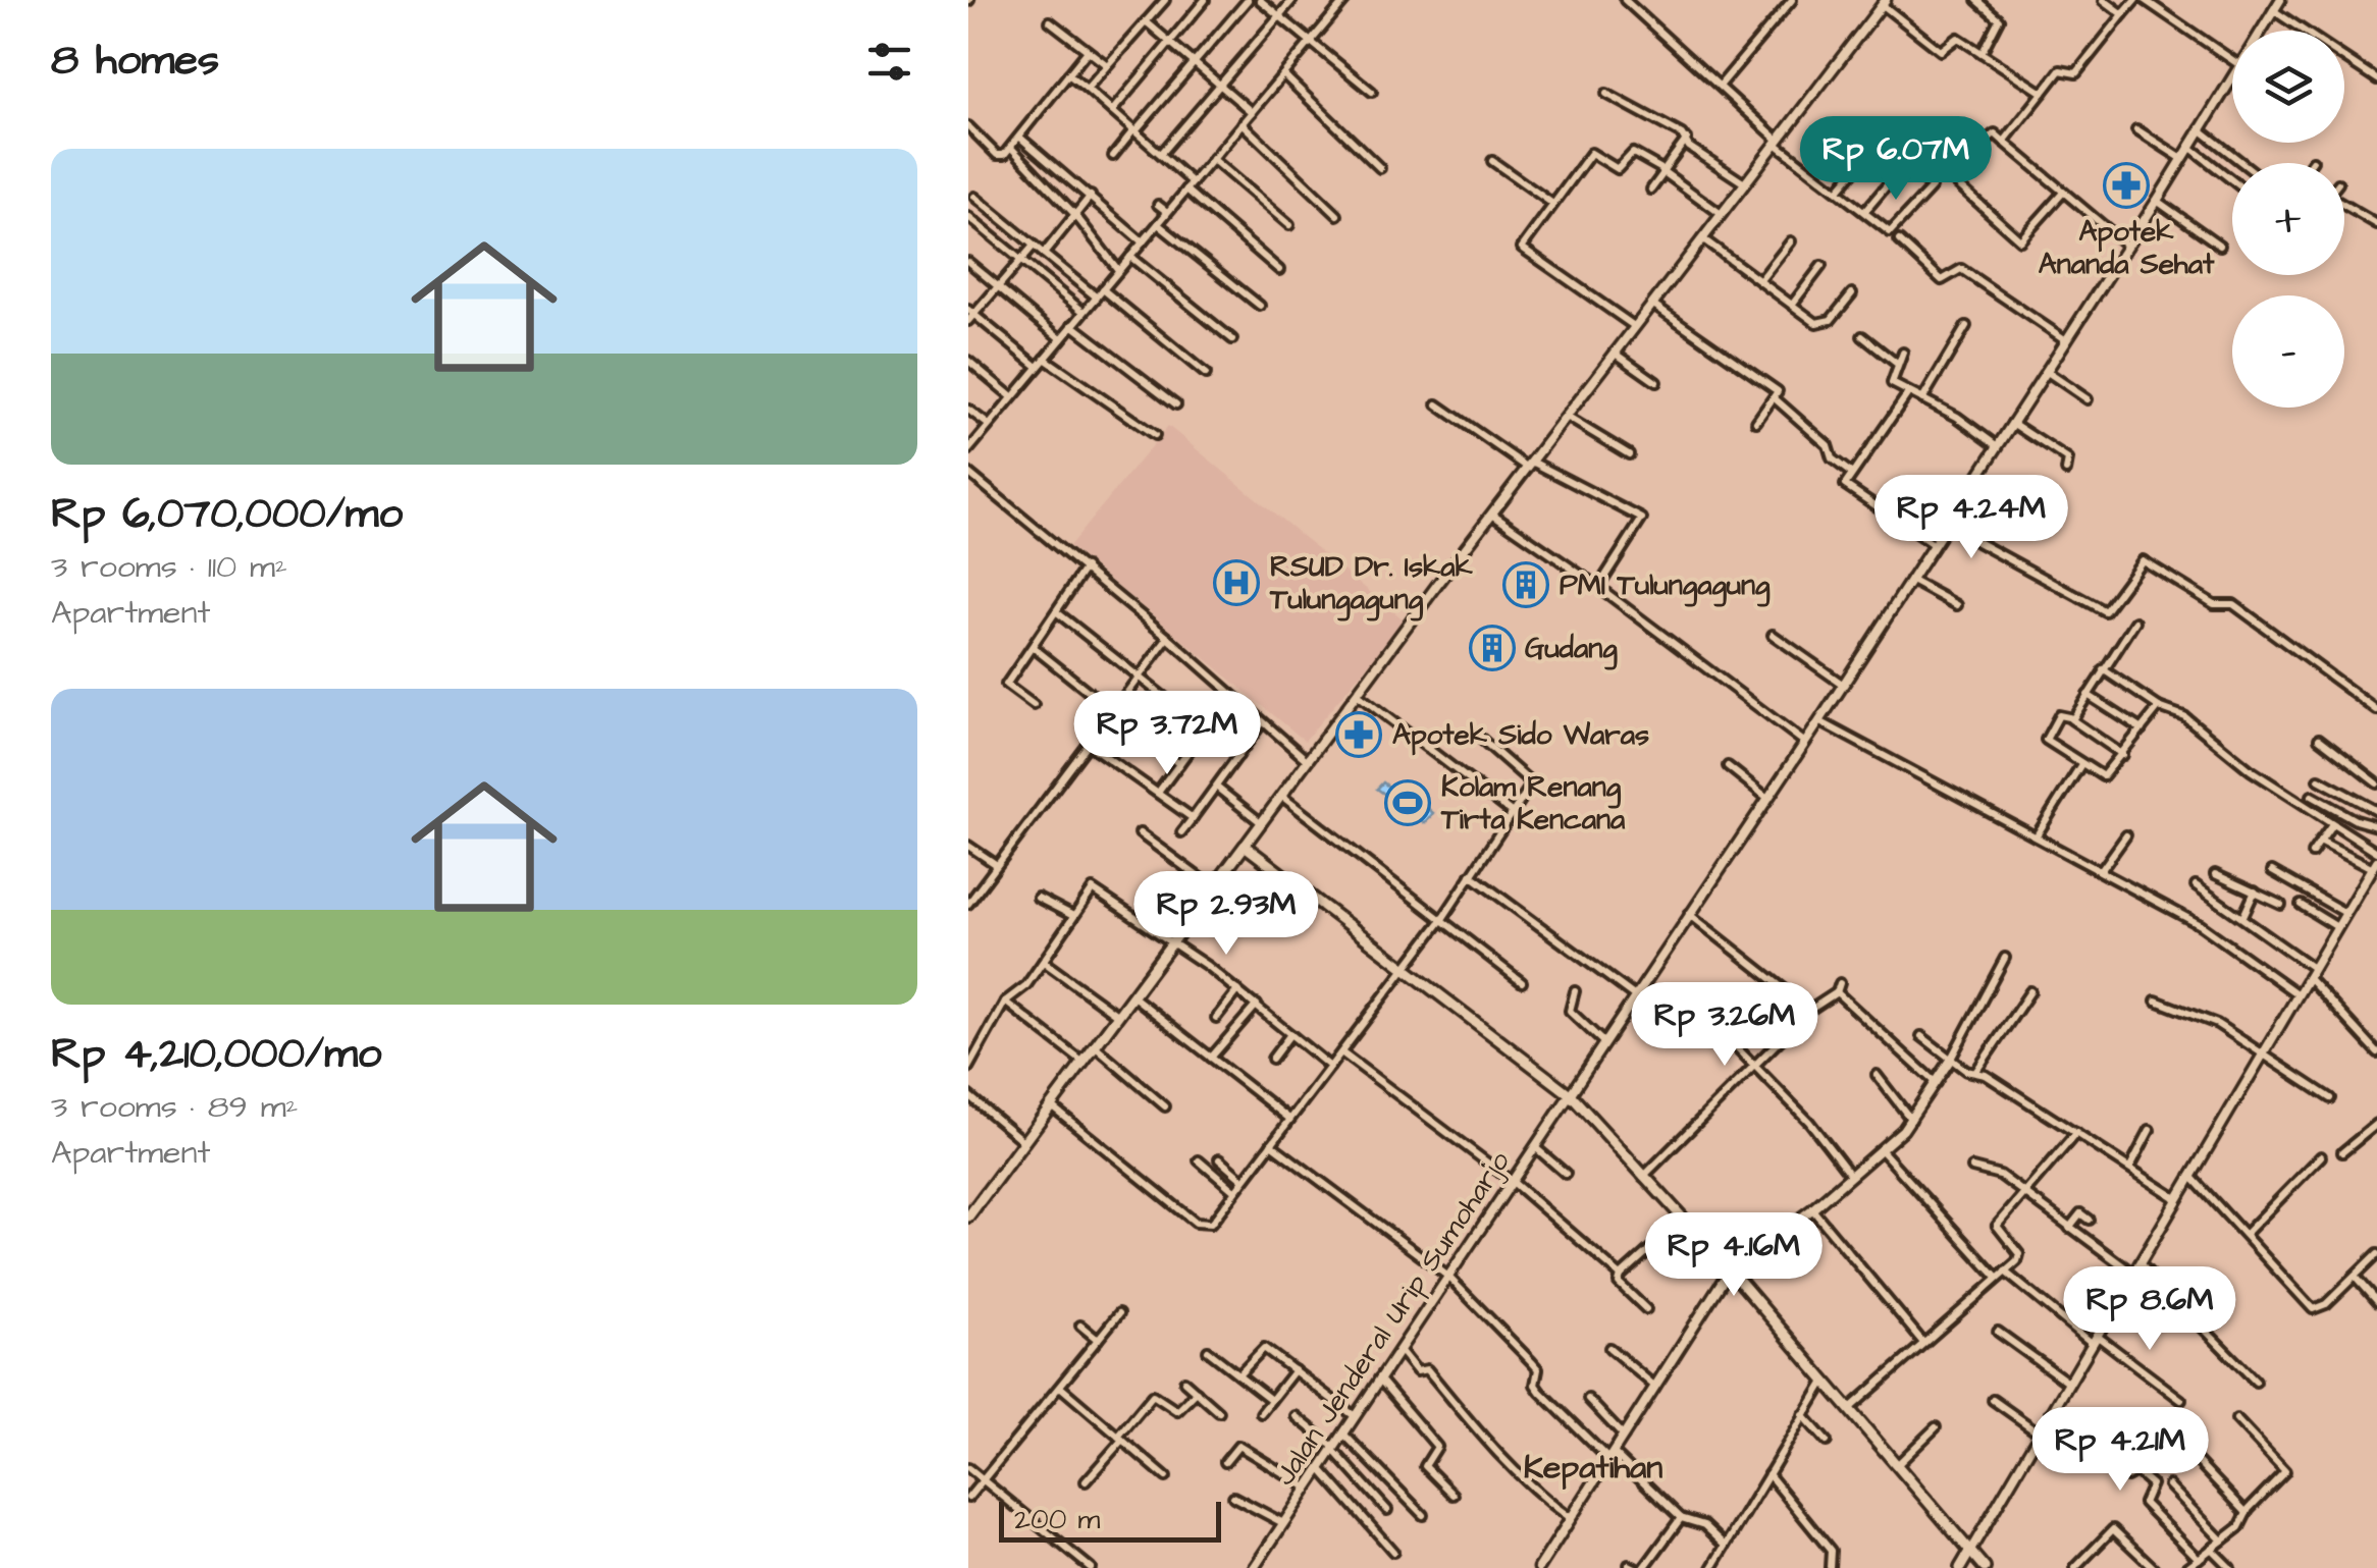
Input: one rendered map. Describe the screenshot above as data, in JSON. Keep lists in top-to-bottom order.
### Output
{
  "streets": {
    "street": ["Jalan Jenderal Urip Sumoharjo"]
  },
  "districts": ["Kepatihan"],
  "places": {
    "pharmacy": ["Apotek Ananda Sehat", "Apotek Sido Waras"],
    "hospital": ["RSUD Dr. Iskak Tulungagung"],
    "building": ["PMI Tulungagung", "Gudang"],
    "sports": ["Kolam Renang Tirta Kencana"]
  },
  "scale_bar": "200 m",
  "page": {
    "heading": "8 homes",
    "map_buttons": ["+", "−"],
    "price": [
      "Rp 6.07M",
      "Rp 4.24M",
      "Rp 3.72M",
      "Rp 2.93M",
      "Rp 3.26M",
      "Rp 4.16M",
      "Rp 8.6M",
      "Rp 4.21M"
    ],
    "list": [
      {
        "name": "Rp 6,070,000/mo",
        "note": "3 rooms · 110 m² · Apartment"
      },
      {
        "name": "Rp 4,210,000/mo",
        "note": "3 rooms · 89 m² · Apartment"
      }
    ],
    "scale": "200 m"
  }
}
